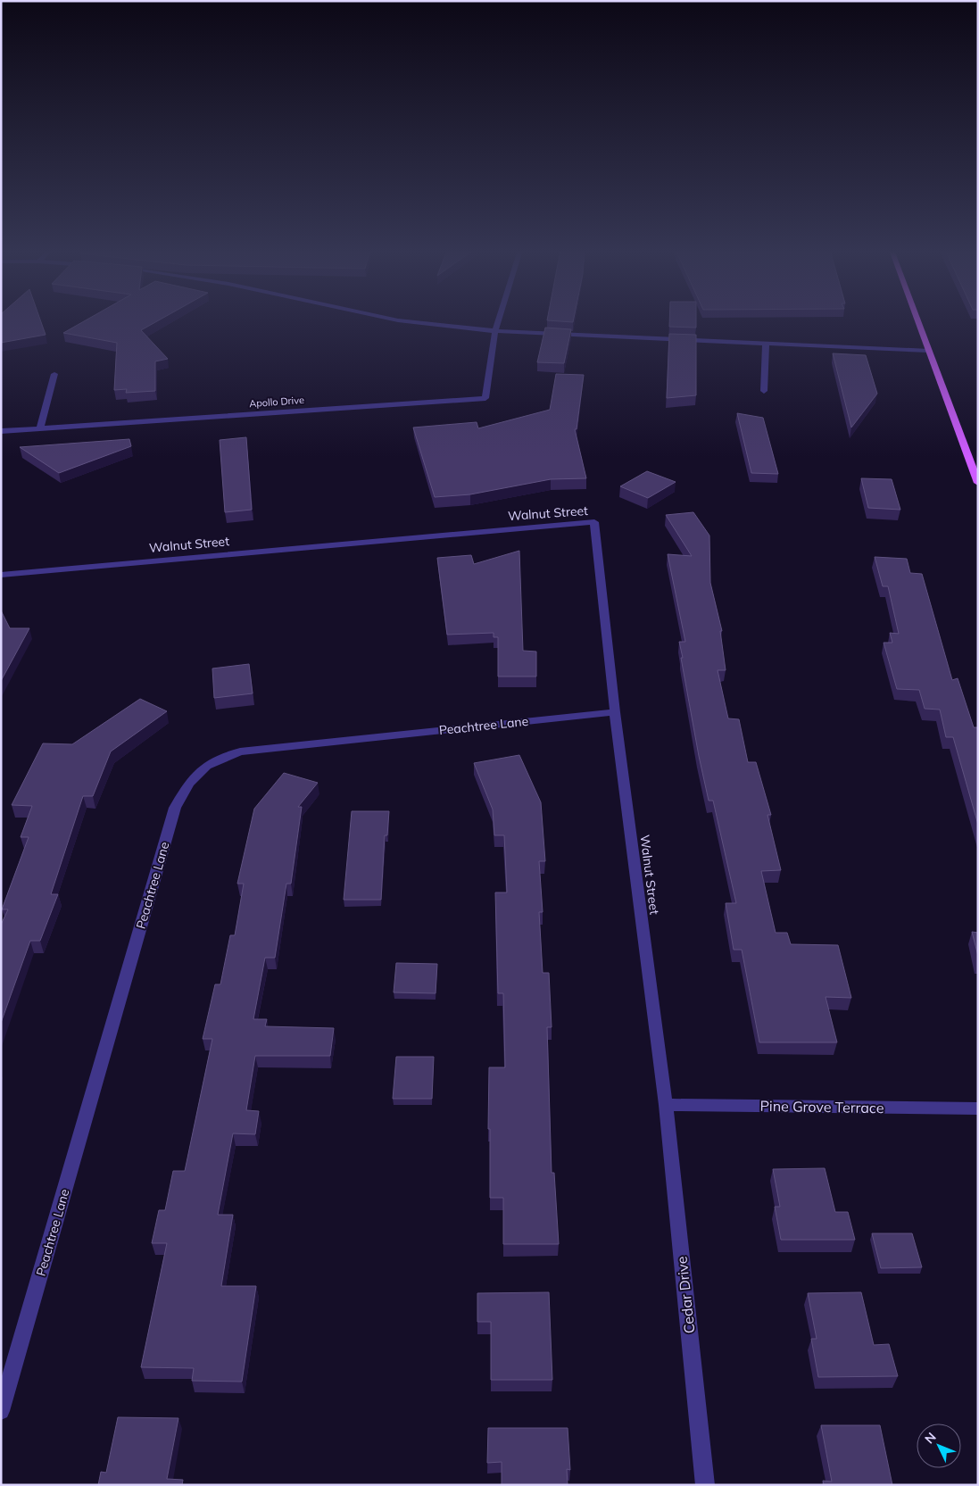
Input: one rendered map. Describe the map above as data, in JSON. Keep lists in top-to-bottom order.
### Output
{
  "streets": {
    "street": [
      "Apollo Drive",
      "Walnut Street",
      "Peachtree Lane",
      "Pine Grove Terrace",
      "Cedar Drive"
    ]
  },
  "crossings": [
    ["Walnut Street", "Peachtree Lane"],
    ["Walnut Street", "Pine Grove Terrace"],
    ["Walnut Street", "Cedar Drive"],
    ["Pine Grove Terrace", "Cedar Drive"]
  ],
  "north": "top left"
}
